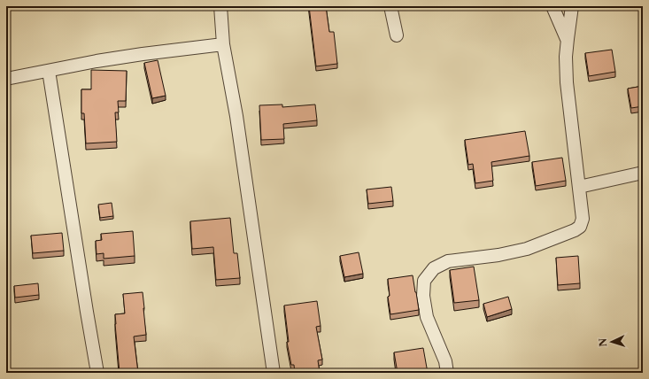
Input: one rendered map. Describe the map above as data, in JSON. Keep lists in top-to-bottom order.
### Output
{
  "north": "left"
}
